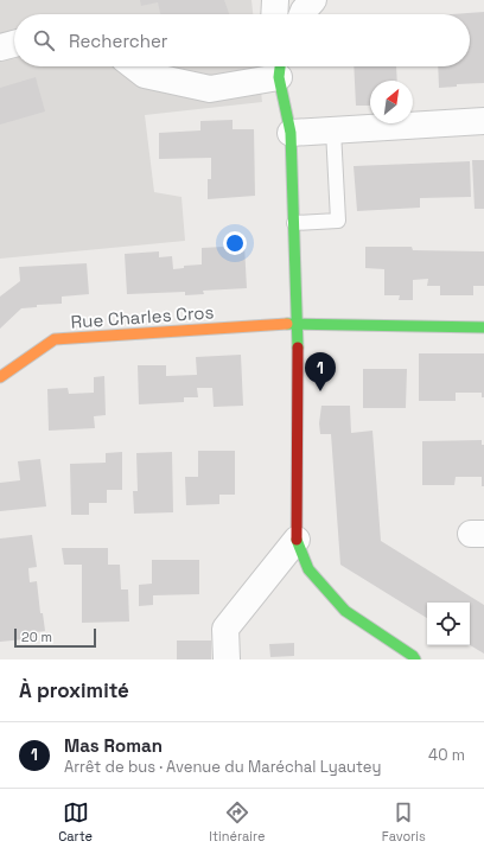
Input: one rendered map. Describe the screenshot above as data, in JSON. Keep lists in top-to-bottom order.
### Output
{
  "streets": {
    "street": ["Rue Charles Cros"]
  },
  "scale_bar": "20 m",
  "north": "top right",
  "page": {
    "search": "Rechercher",
    "pins": "1",
    "scale": "20 m",
    "heading": "À proximité",
    "list": [
      {
        "mark": "1",
        "name": "Mas Roman",
        "note": "Arrêt de bus · Avenue du Maréchal Lyautey",
        "value": "40 m"
      }
    ],
    "nav": ["Carte", "Itinéraire", "Favoris"]
  }
}
